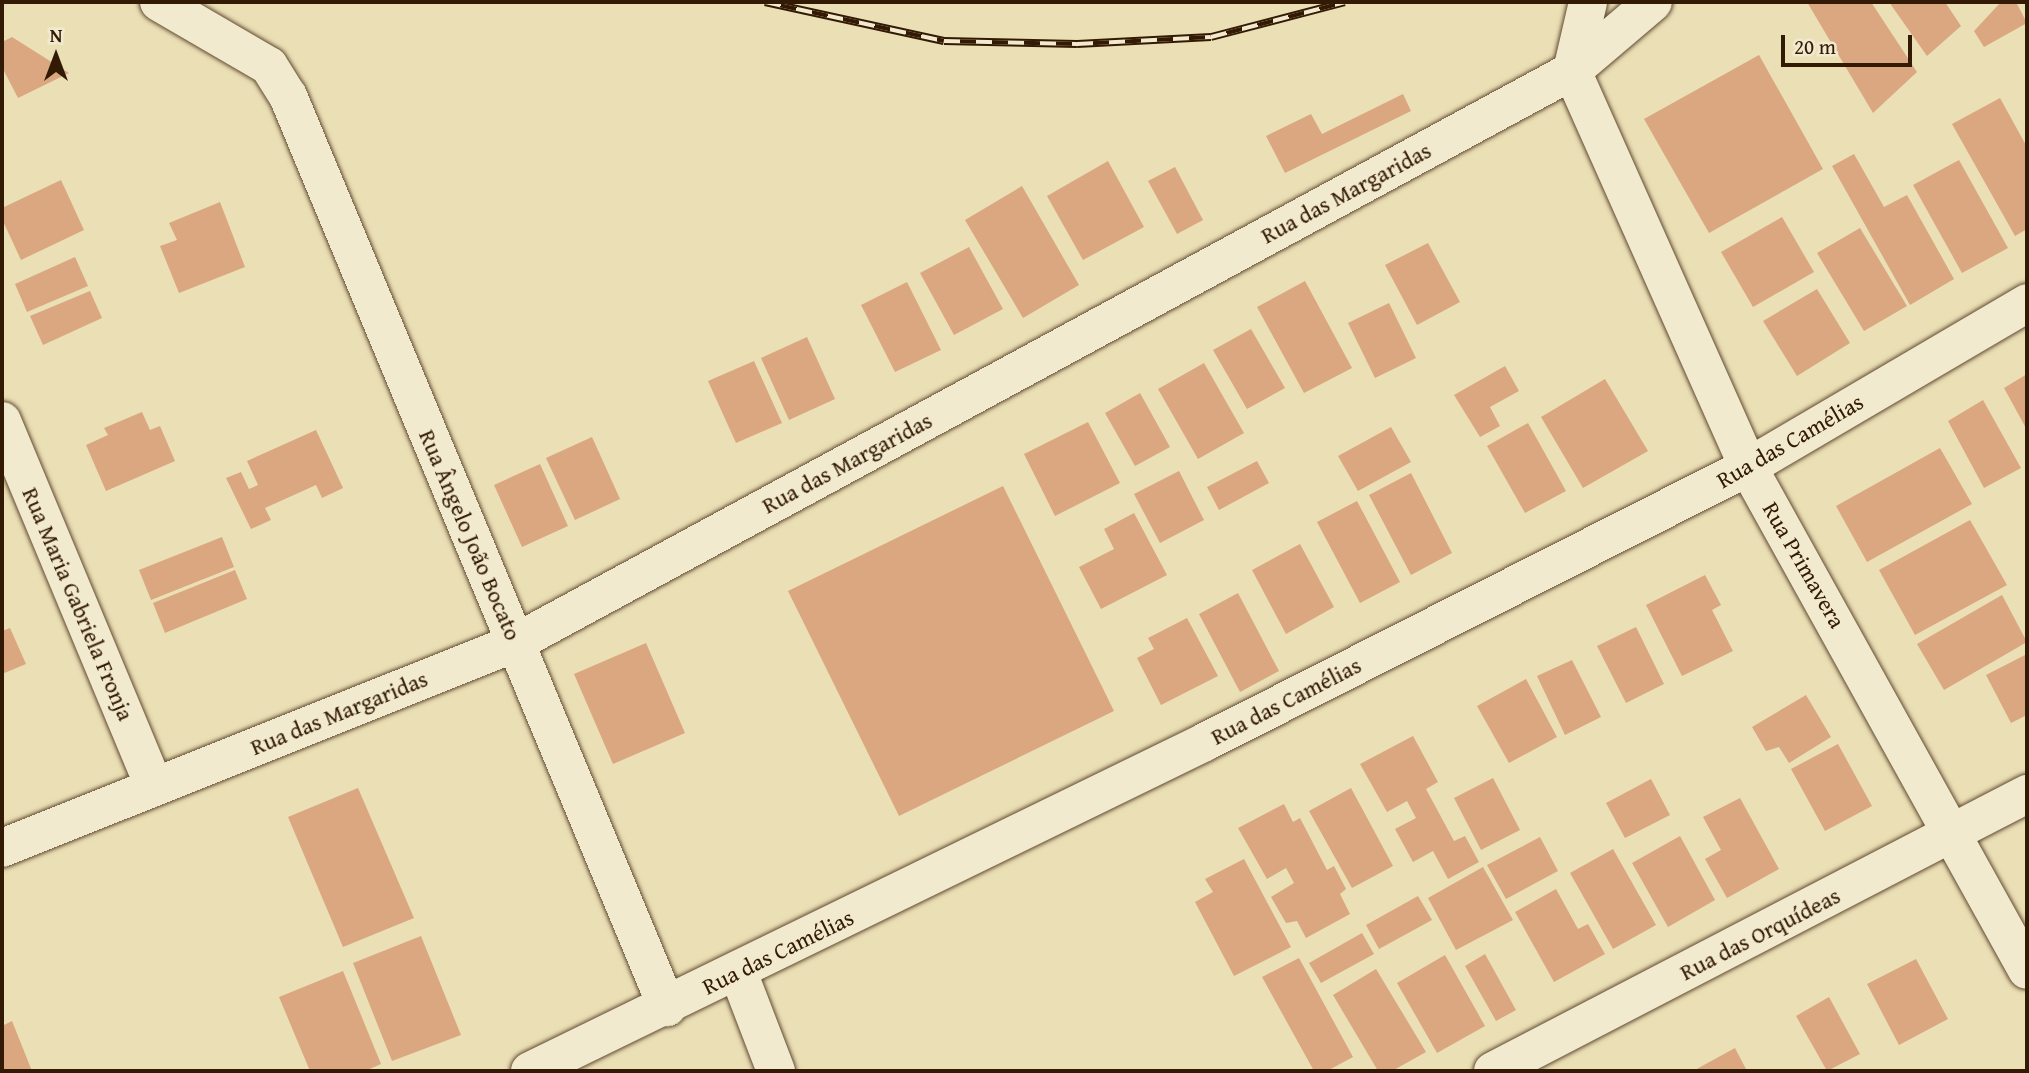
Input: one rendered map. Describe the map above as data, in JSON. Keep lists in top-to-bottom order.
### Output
{
  "streets": {
    "street": [
      "Rua das Margaridas",
      "Rua das Camélias",
      "Rua Ângelo João Bocato",
      "Rua Primavera",
      "Rua Maria Gabriela Fronja",
      "Rua das Orquídeas"
    ]
  },
  "crossings": [
    ["Rua das Margaridas", "Rua Ângelo João Bocato"],
    ["Rua das Margaridas", "Rua Primavera"],
    ["Rua das Margaridas", "Rua Maria Gabriela Fronja"],
    ["Rua das Camélias", "Rua Ângelo João Bocato"],
    ["Rua das Camélias", "Rua Primavera"],
    ["Rua Primavera", "Rua das Orquídeas"]
  ],
  "scale_bar": "20 m",
  "north": "top"
}
